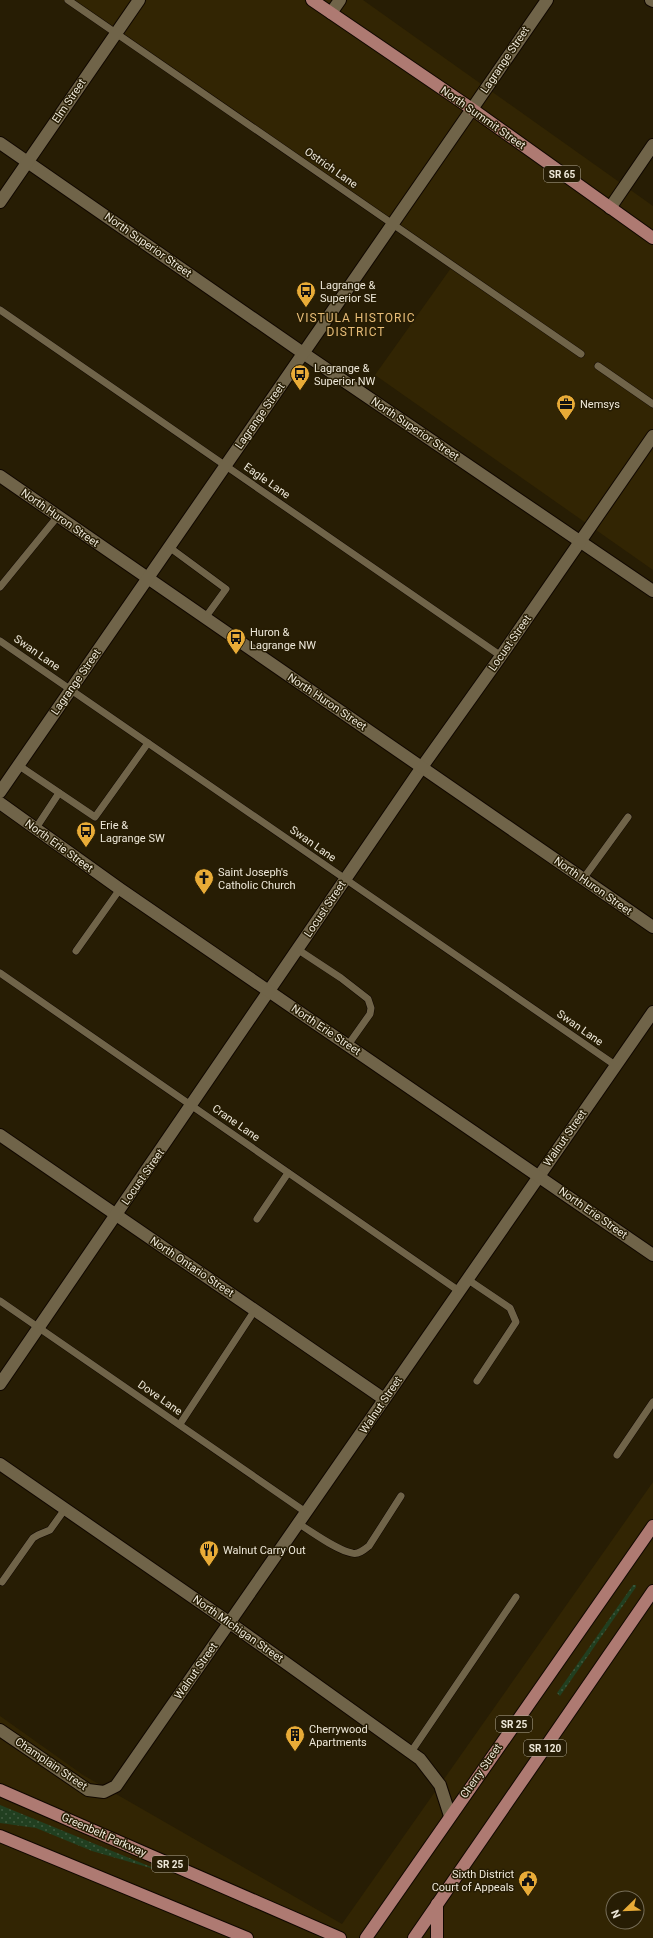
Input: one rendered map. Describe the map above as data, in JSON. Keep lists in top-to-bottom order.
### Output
{
  "streets": {
    "main road": [
      "North Summit Street",
      "SR 65",
      "SR 25",
      "SR 120",
      "Cherry Street",
      "Greenbelt Parkway"
    ],
    "street": [
      "Lagrange Street",
      "Elm Street",
      "North Superior Street",
      "North Huron Street",
      "Locust Street",
      "North Erie Street",
      "Walnut Street",
      "North Ontario Street",
      "North Michigan Street",
      "Champlain Street"
    ],
    "lane": [
      "Ostrich Lane",
      "Eagle Lane",
      "Swan Lane",
      "Crane Lane",
      "Dove Lane"
    ]
  },
  "crossings": [
    ["Lagrange Street", "North Summit Street"],
    ["Lagrange Street", "Ostrich Lane"],
    ["Lagrange Street", "North Superior Street"],
    ["Lagrange Street", "Eagle Lane"],
    ["Lagrange Street", "North Huron Street"],
    ["Lagrange Street", "Swan Lane"],
    ["Elm Street", "Ostrich Lane"],
    ["Elm Street", "North Superior Street"],
    ["North Superior Street", "Locust Street"],
    ["Eagle Lane", "Locust Street"],
    ["North Huron Street", "Locust Street"],
    ["Locust Street", "Swan Lane"],
    ["Locust Street", "North Erie Street"],
    ["Locust Street", "Crane Lane"],
    ["Locust Street", "North Ontario Street"],
    ["Locust Street", "Dove Lane"],
    ["Swan Lane", "Walnut Street"],
    ["North Erie Street", "Walnut Street"],
    ["Crane Lane", "Walnut Street"],
    ["Walnut Street", "North Ontario Street"],
    ["Walnut Street", "Dove Lane"],
    ["Walnut Street", "North Michigan Street"],
    ["Walnut Street", "Champlain Street"],
    ["North Michigan Street", "Cherry Street"]
  ],
  "districts": ["VISTULA HISTORIC DISTRICT"],
  "places": {
    "bus stop": [
      "Lagrange & Superior SE",
      "Lagrange & Superior NW",
      "Huron & Lagrange NW",
      "Erie & Lagrange SW"
    ],
    "office": ["Nemsys"],
    "church": ["Saint Joseph's Catholic Church"],
    "restaurant": ["Walnut Carry Out"],
    "building": ["Cherrywood Apartments"],
    "public building": ["Sixth District Court of Appeals"]
  },
  "north": "bottom left"
}
